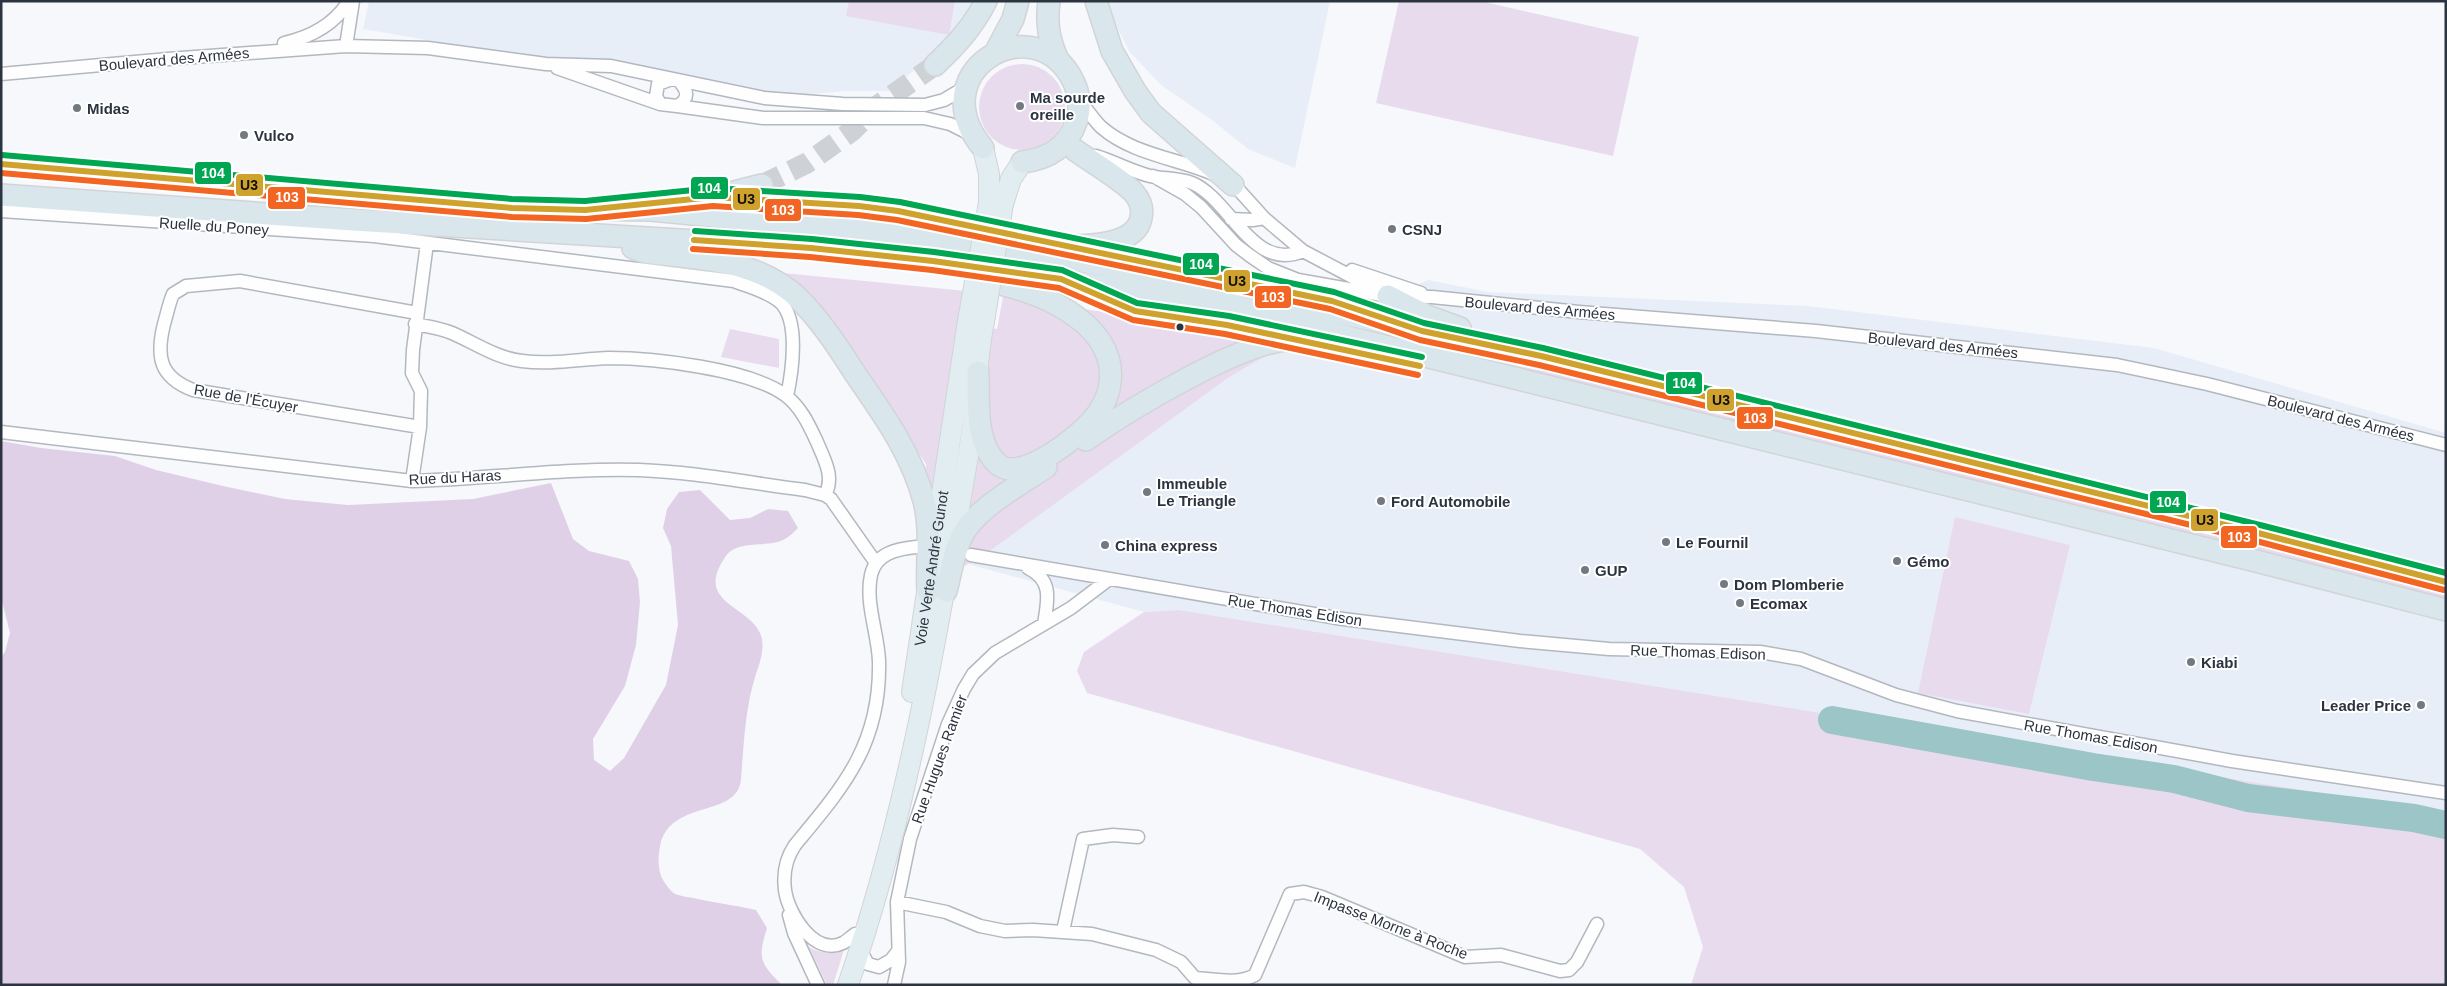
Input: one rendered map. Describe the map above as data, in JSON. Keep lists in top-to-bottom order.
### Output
{
  "streets": {
    "main road": ["Voie Verte André Gunot"],
    "street": [
      "Boulevard des Armées",
      "Ruelle du Poney",
      "Rue de l'Écuyer",
      "Rue du Haras",
      "Rue Thomas Edison",
      "Rue Hugues Ramier",
      "Impasse Morne à Roche"
    ]
  },
  "crossings": [
    ["Rue Thomas Edison", "Rue Hugues Ramier"],
    ["Rue Hugues Ramier", "Impasse Morne à Roche"]
  ],
  "places": [
    "Ma sourde oreille",
    "Midas",
    "Vulco",
    "CSNJ",
    "Immeuble Le Triangle",
    "Ford Automobile",
    "Le Fournil",
    "China express",
    "Gémo",
    "GUP",
    "Dom Plomberie",
    "Ecomax",
    "Kiabi",
    "Leader Price"
  ],
  "lines": ["transit line 104", "transit line U3", "transit line 103"]
}
